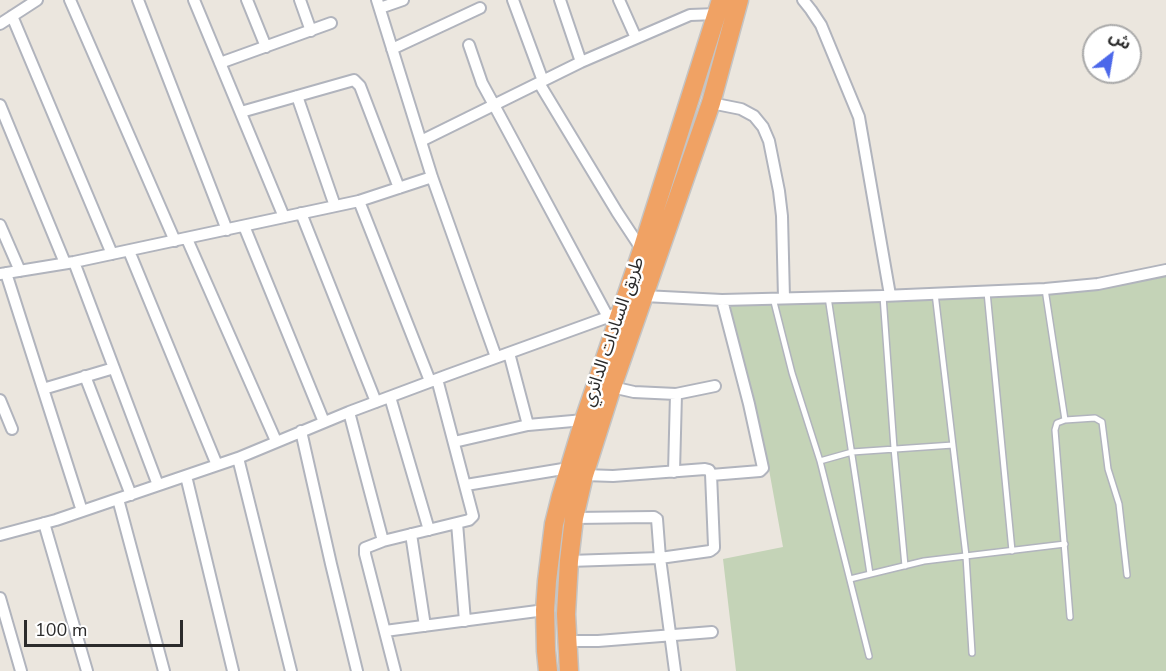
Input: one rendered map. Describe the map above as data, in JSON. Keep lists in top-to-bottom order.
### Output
{
  "streets": {
    "highway": ["طريق السادات الدائري"]
  },
  "scale_bar": "100 m",
  "north": "top right"
}
